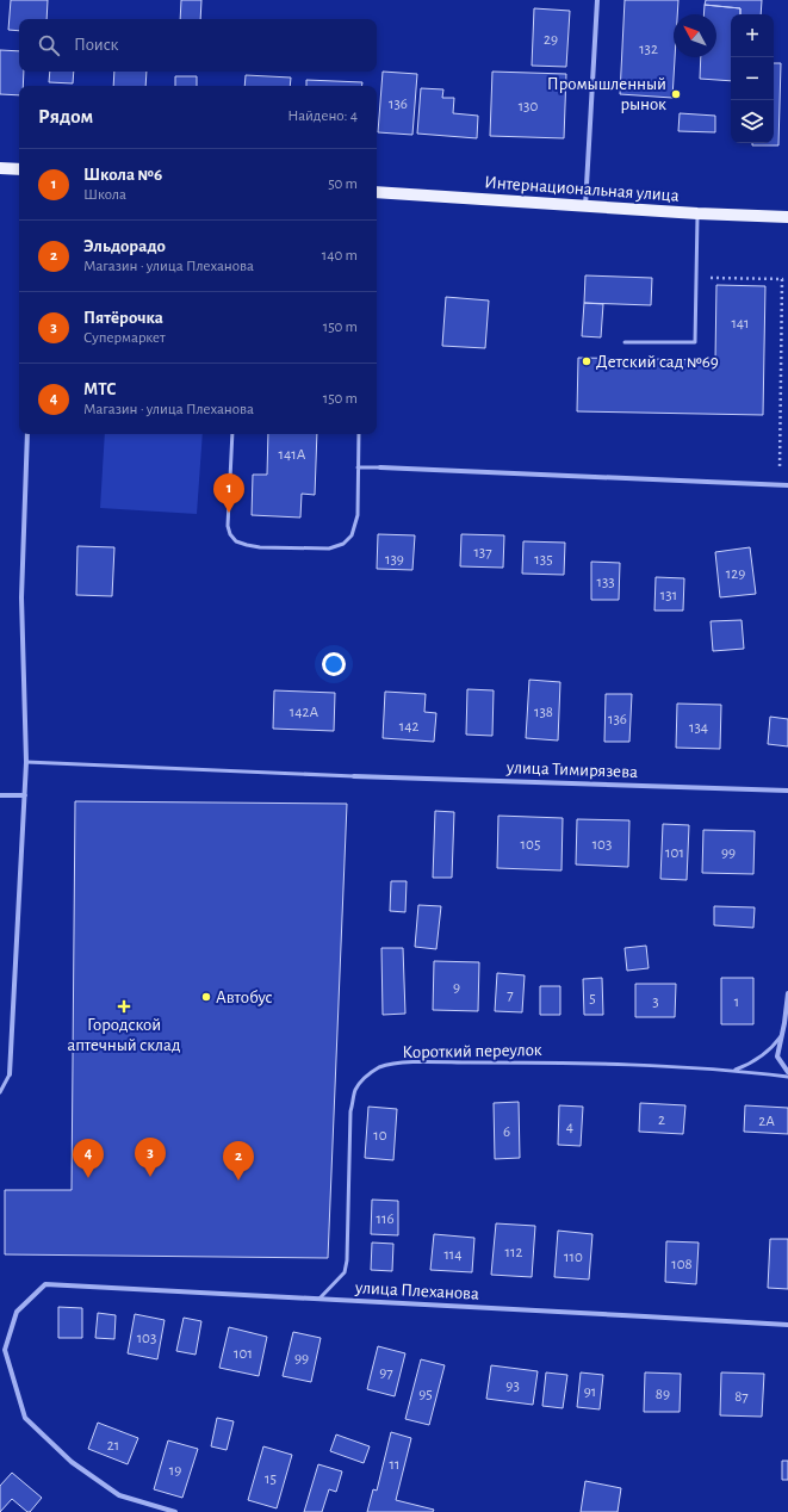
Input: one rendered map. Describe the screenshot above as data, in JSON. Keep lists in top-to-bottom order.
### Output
{
  "streets": {
    "main road": ["Интернациональная улица"],
    "street": ["улица Тимирязева", "улица Плеханова"],
    "lane": ["Короткий переулок"]
  },
  "crossings": [
    ["Короткий переулок", "улица Плеханова"]
  ],
  "places": {
    "other": ["Промышленный рынок", "Детский сад №69", "Автобус"],
    "health": ["Городской аптечный склад"]
  },
  "house_numbers": [
    "29",
    "132",
    "136",
    "130",
    "141",
    "141А",
    "137",
    "139",
    "135",
    "129",
    "133",
    "131",
    "142А",
    "138",
    "136",
    "142",
    "134",
    "105",
    "103",
    "101",
    "99",
    "9",
    "7",
    "5",
    "3",
    "1",
    "2",
    "2А",
    "4",
    "6",
    "10",
    "116",
    "112",
    "114",
    "110",
    "108",
    "103",
    "101",
    "99",
    "97",
    "93",
    "91",
    "95",
    "89",
    "87",
    "21",
    "11",
    "19",
    "15"
  ],
  "north": "top left",
  "page": {
    "map_buttons": ["+", "−"],
    "search": "Поиск",
    "heading": ["Рядом", "Найдено: 4"],
    "list": [
      {
        "mark": "1",
        "name": "Школа №6",
        "note": "Школа",
        "value": "50 m"
      },
      {
        "mark": "2",
        "name": "Эльдорадо",
        "note": "Магазин · улица Плеханова",
        "value": "140 m"
      },
      {
        "mark": "3",
        "name": "Пятёрочка",
        "note": "Супермаркет",
        "value": "150 m"
      },
      {
        "mark": "4",
        "name": "МТС",
        "note": "Магазин · улица Плеханова",
        "value": "150 m"
      }
    ],
    "pins": [
      "1",
      "3",
      "4",
      "2"
    ]
  }
}
